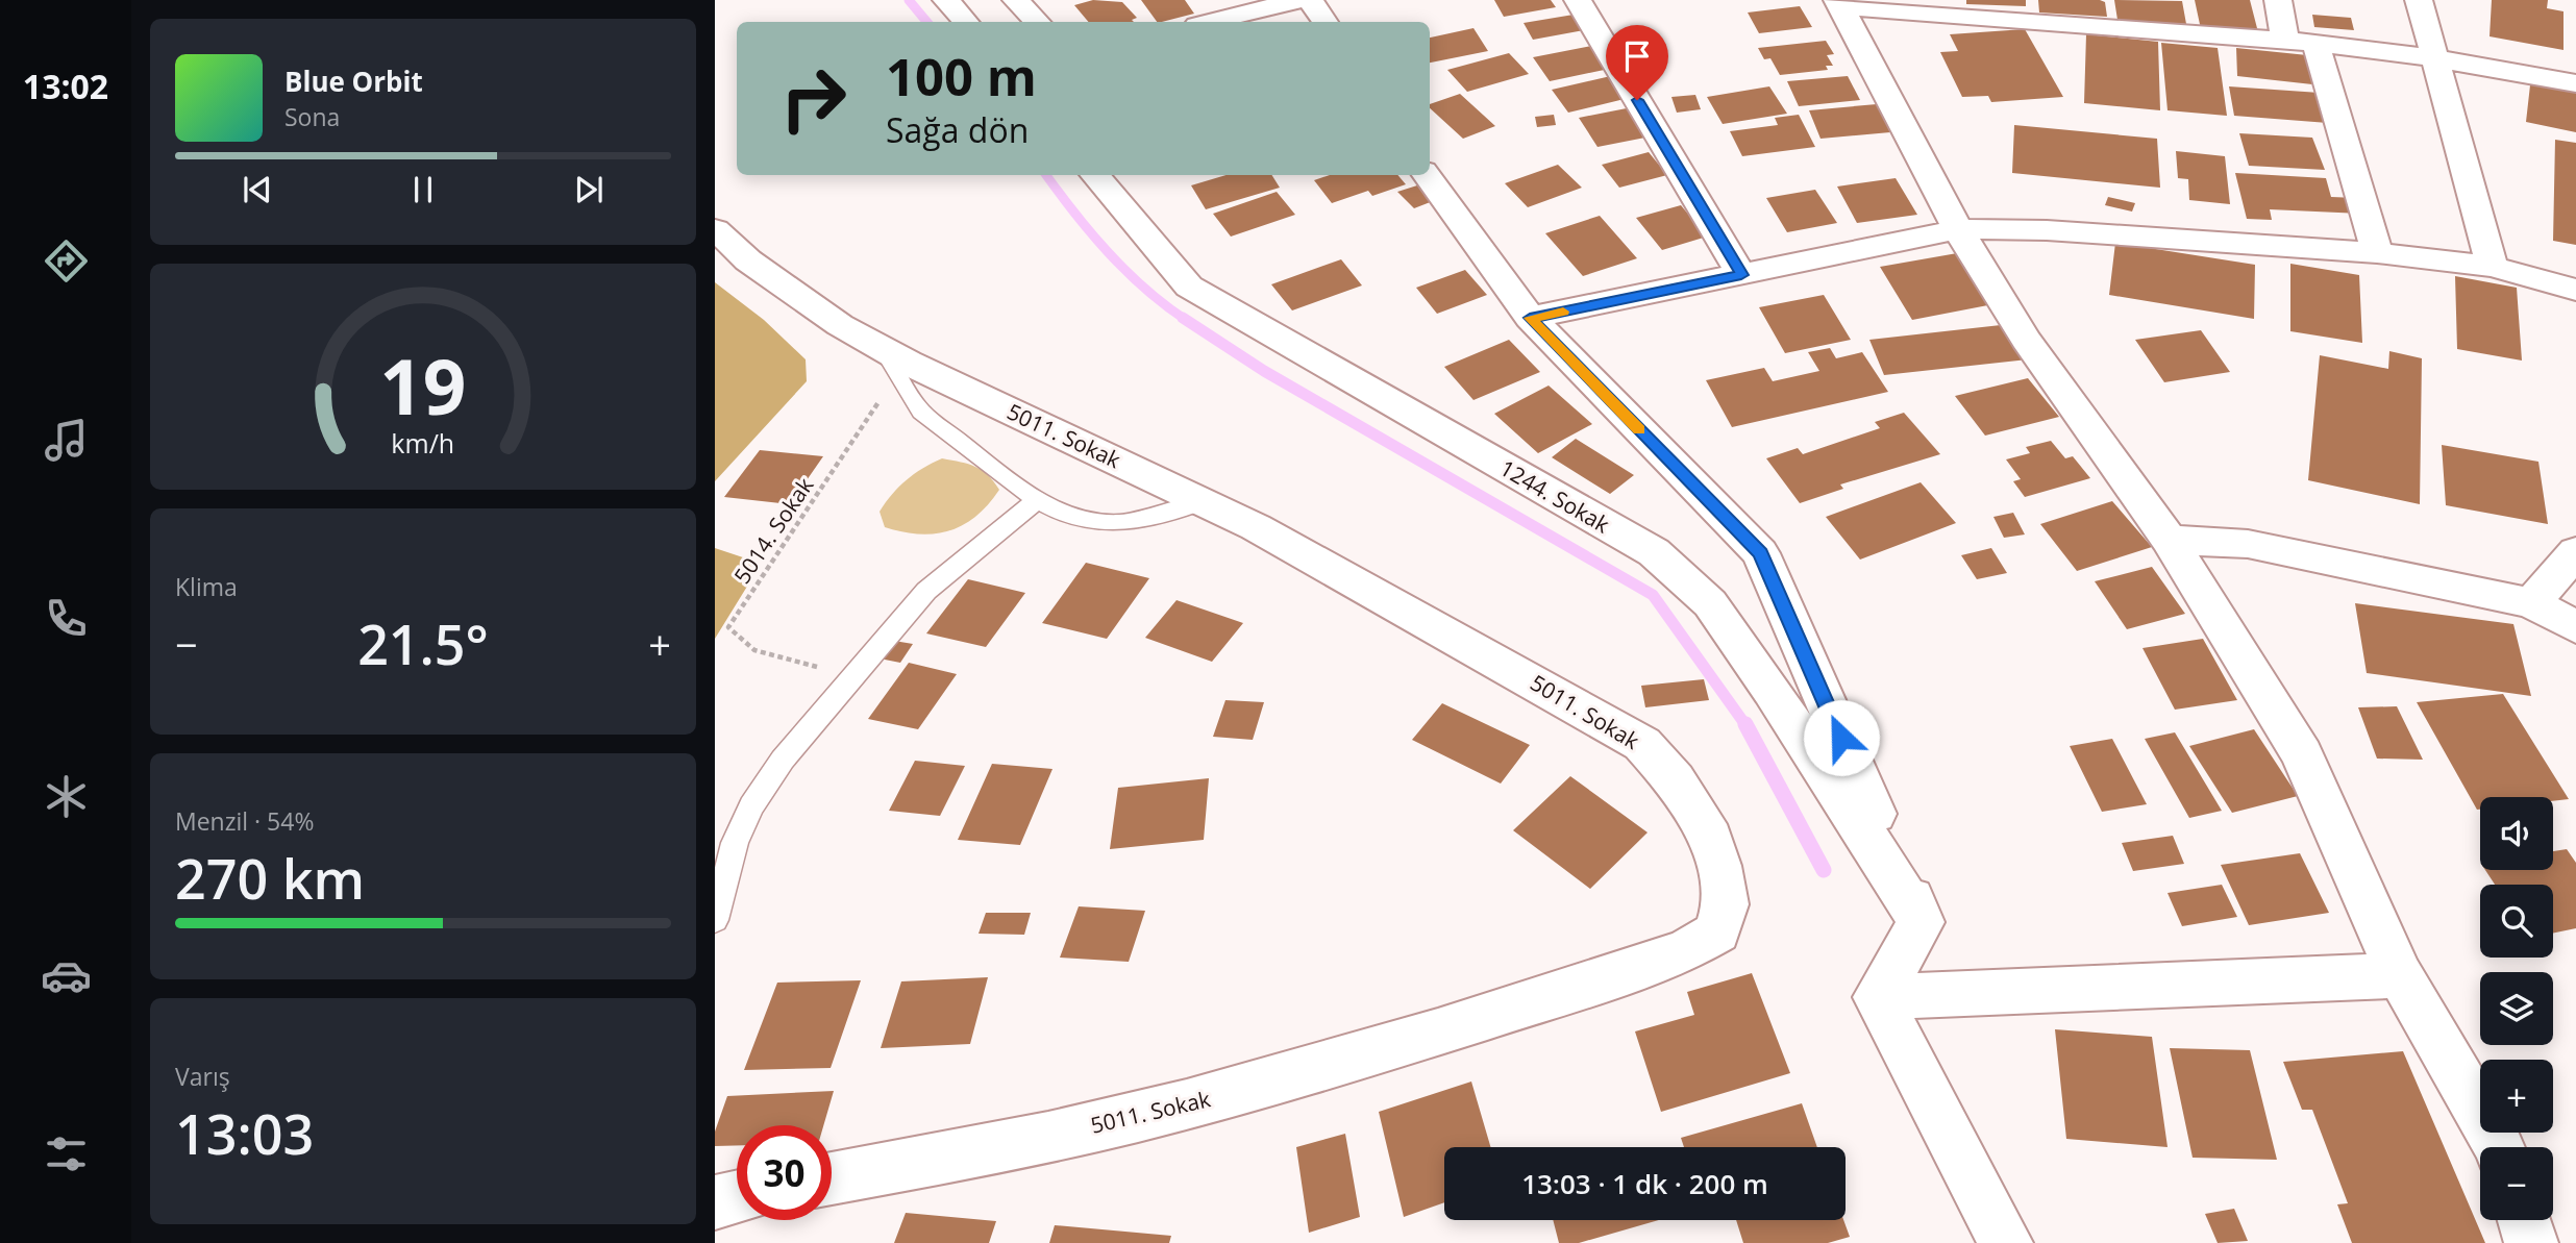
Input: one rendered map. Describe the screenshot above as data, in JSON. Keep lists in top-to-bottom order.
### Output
{
  "streets": {
    "street": ["5011. Sokak", "1244. Sokak"],
    "path": ["5014. Sokak"]
  },
  "crossings": [
    ["5011. Sokak", "5014. Sokak"]
  ],
  "page": {
    "tabs": "13:02",
    "turn": ["100 m", "Sağa dön"],
    "song": ["Blue Orbit", "Sona"],
    "tile": [
      "Klima",
      ["Menzil · 54%", "270 km"],
      ["Varış", "13:03"]
    ],
    "heat": ["−", "21.5°", "+"],
    "map_buttons": ["+", "−"],
    "limit": "30",
    "trip": "13:03 · 1 dk · 200 m",
    "gauge": ["19", "km/h"]
  }
}
